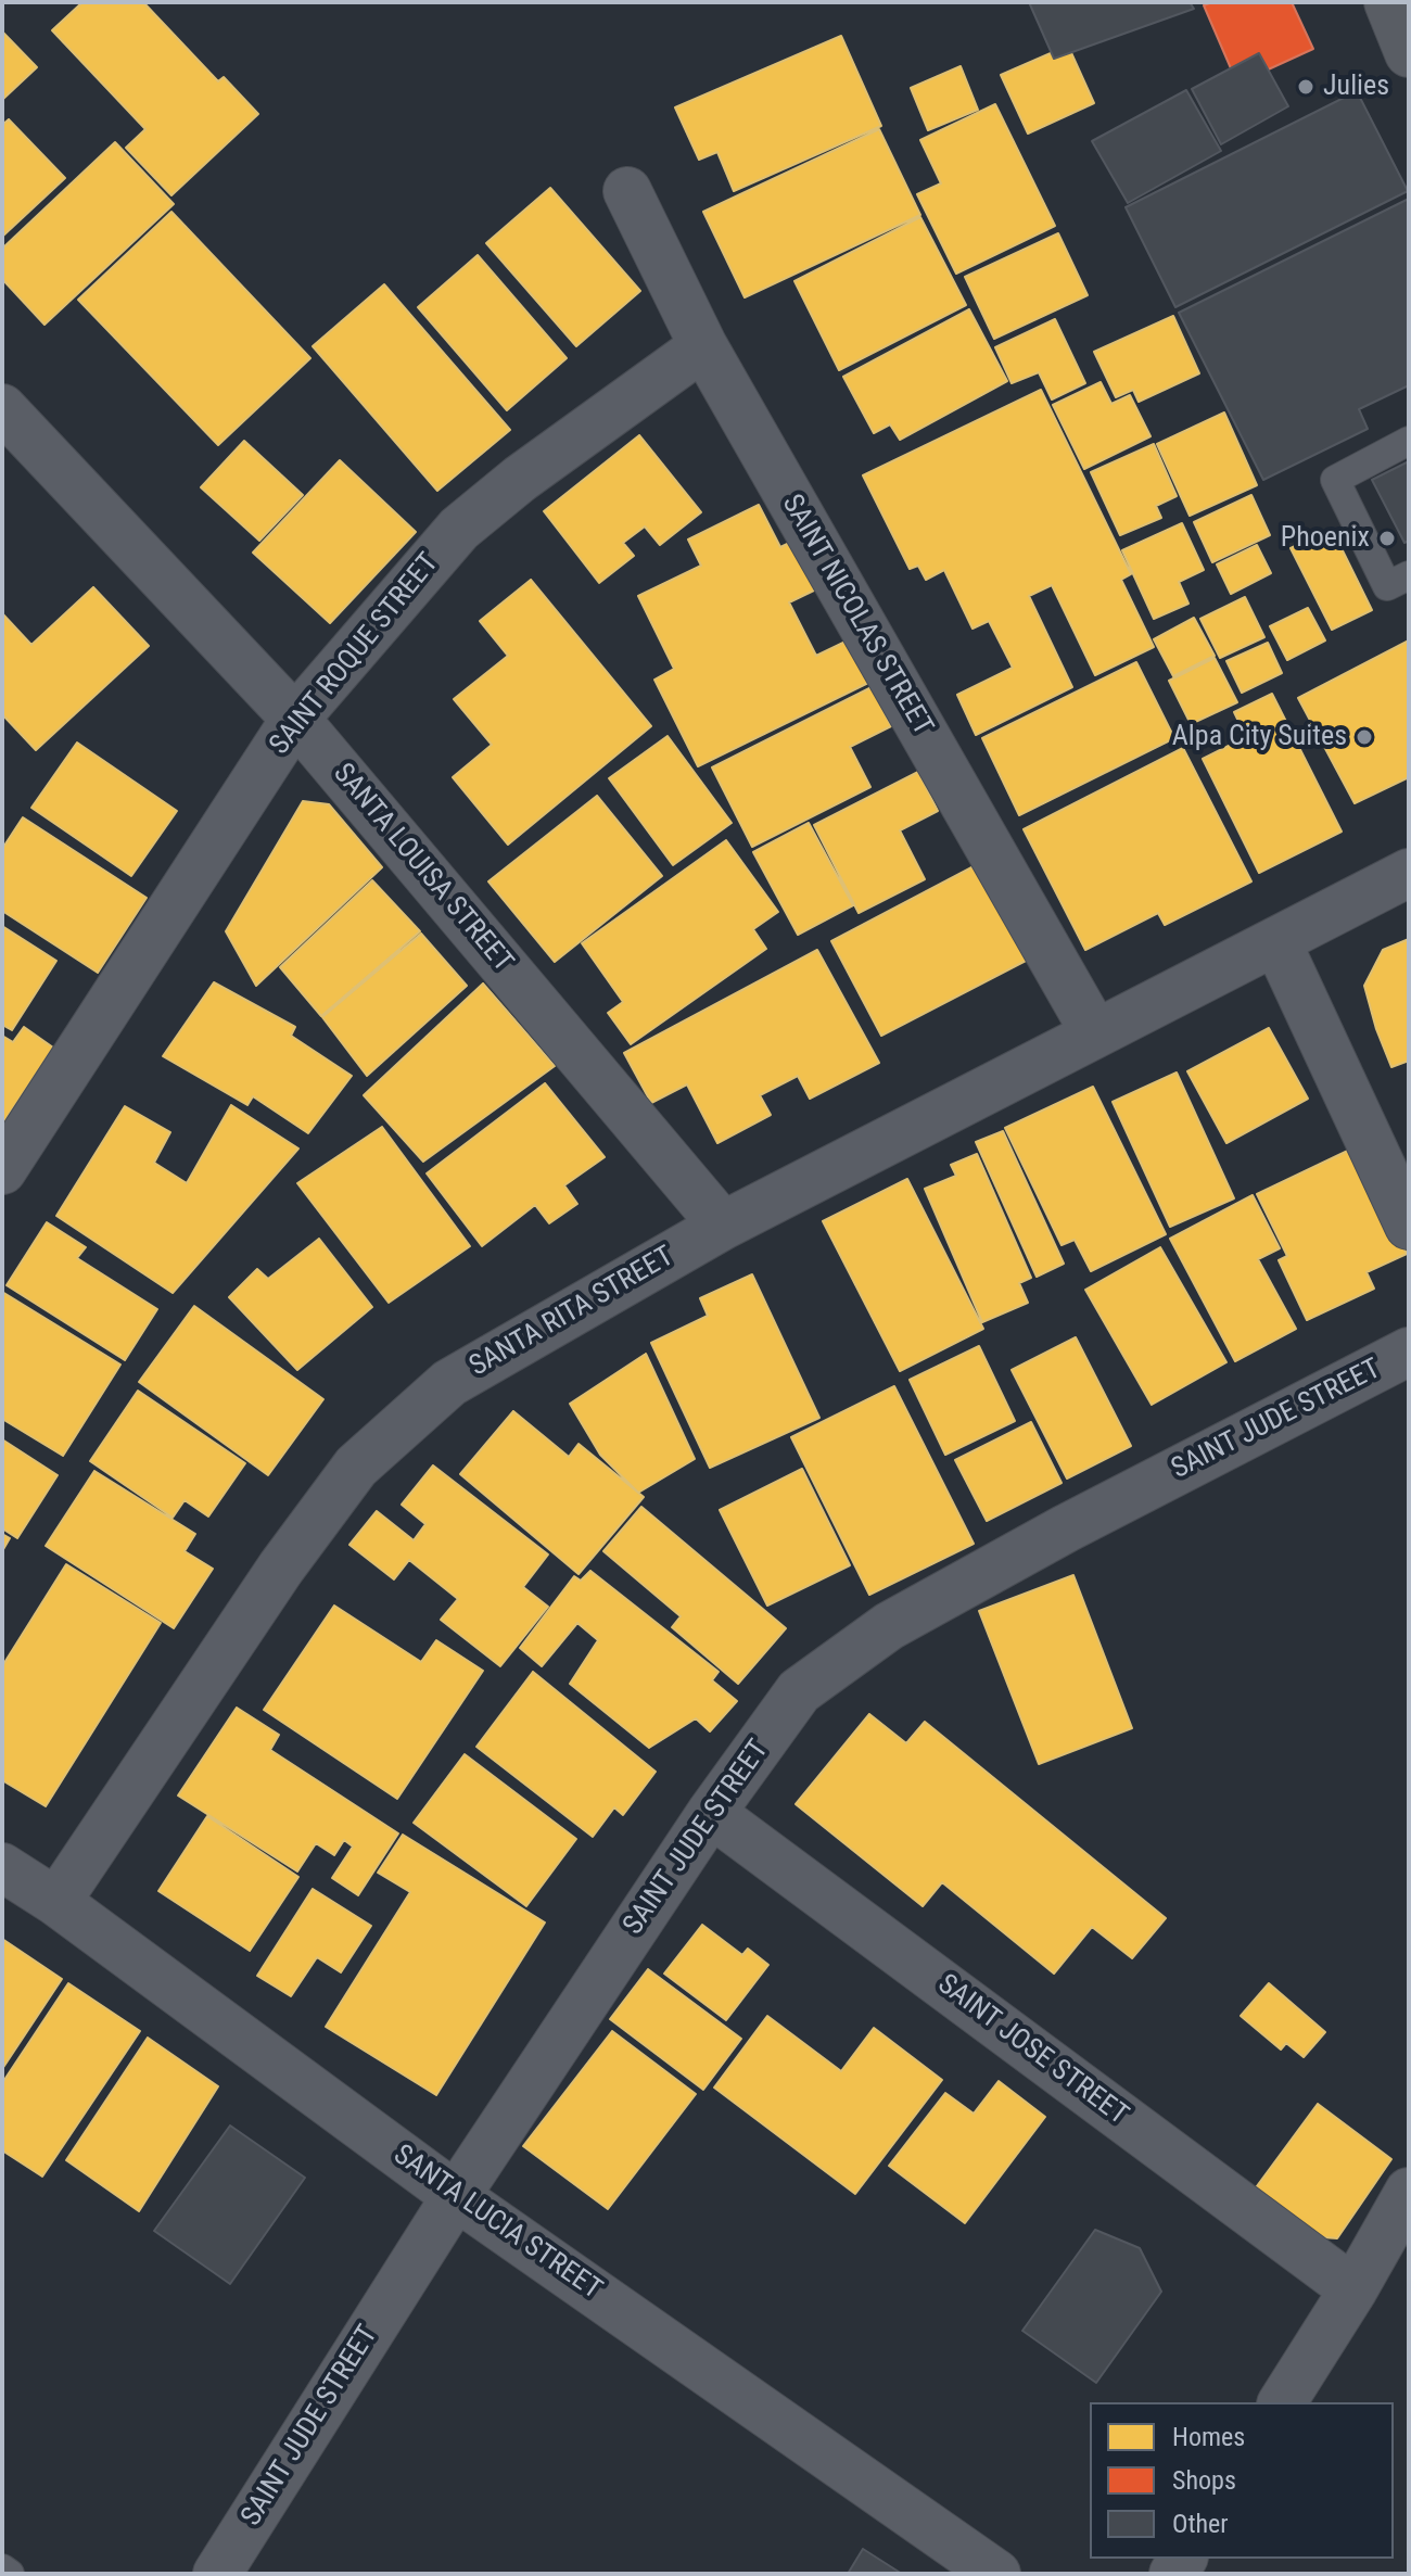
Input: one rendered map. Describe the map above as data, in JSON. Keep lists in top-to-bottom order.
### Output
{
  "streets": {
    "street": [
      "SAINT NICOLAS STREET",
      "SAINT ROQUE STREET",
      "SANTA LOUISA STREET",
      "SANTA RITA STREET",
      "SAINT JUDE STREET",
      "SAINT JOSE STREET",
      "SANTA LUCIA STREET"
    ]
  },
  "crossings": [
    ["SAINT NICOLAS STREET", "SAINT ROQUE STREET"],
    ["SAINT NICOLAS STREET", "SANTA RITA STREET"],
    ["SAINT ROQUE STREET", "SANTA LOUISA STREET"],
    ["SANTA LOUISA STREET", "SANTA RITA STREET"],
    ["SANTA RITA STREET", "SANTA LUCIA STREET"],
    ["SAINT JUDE STREET", "SAINT JOSE STREET"],
    ["SAINT JUDE STREET", "SANTA LUCIA STREET"]
  ],
  "places": ["Julies", "Phoenix", "Alpa City Suites"],
  "legend": ["Homes", "Shops", "Other"]
}
